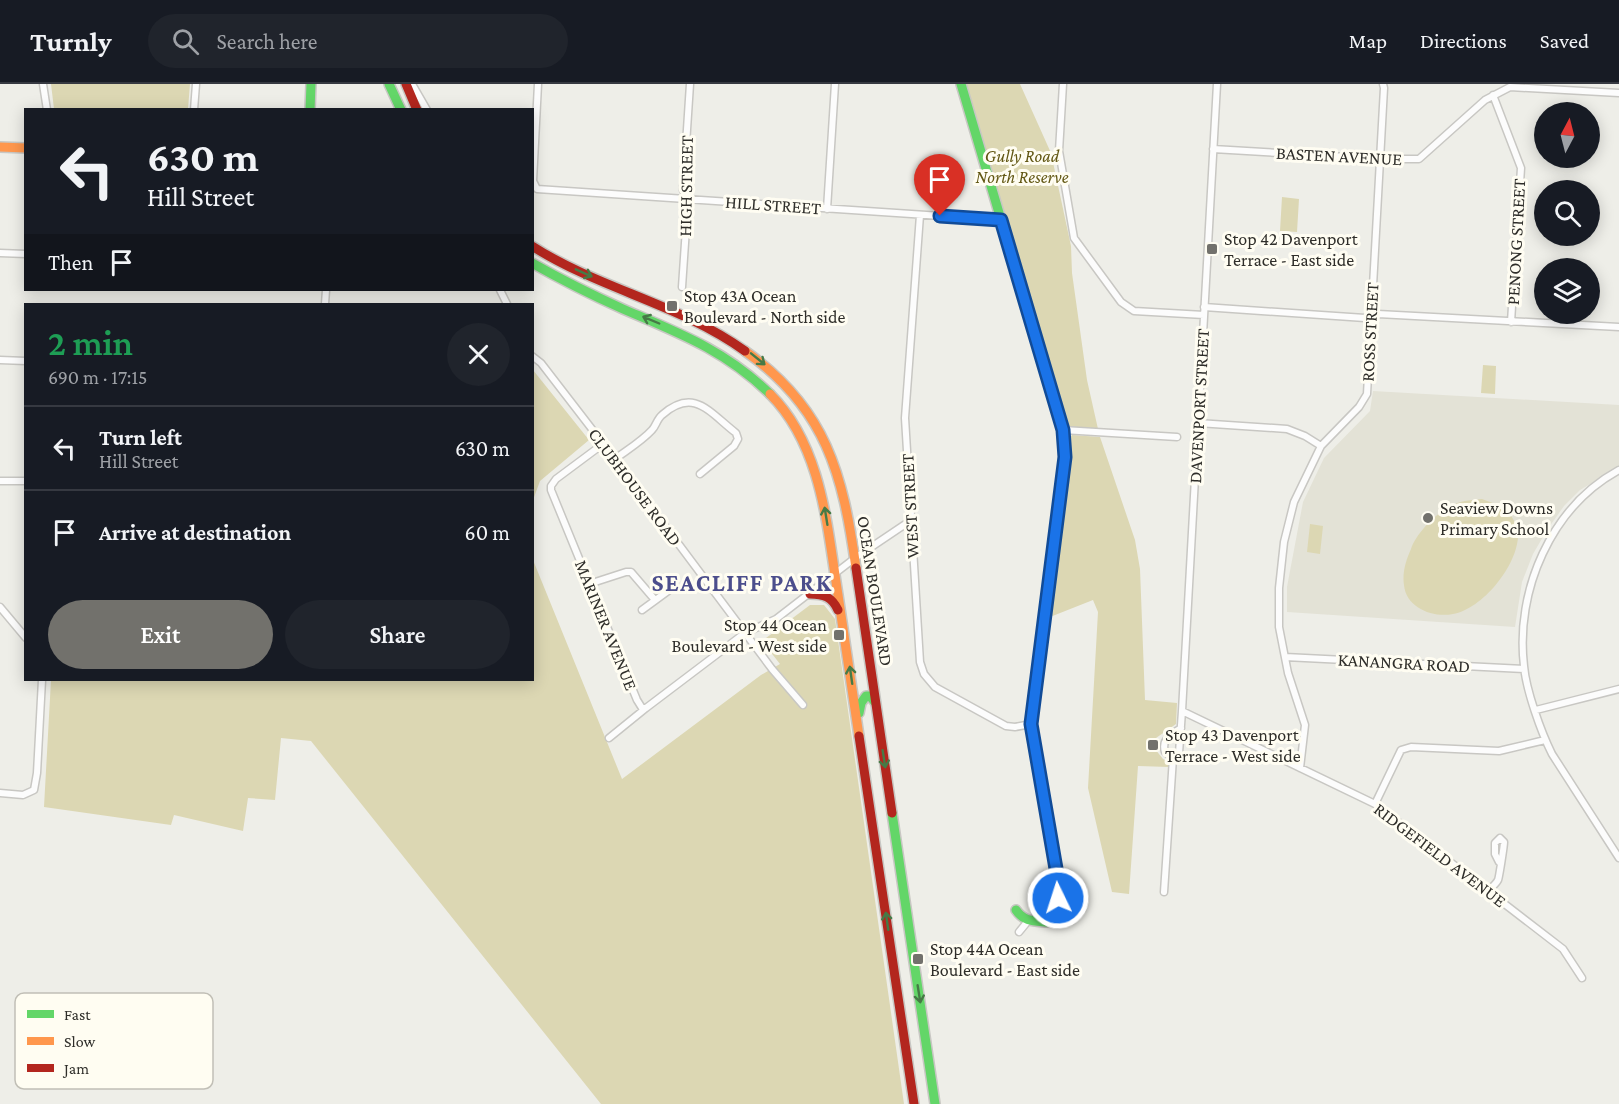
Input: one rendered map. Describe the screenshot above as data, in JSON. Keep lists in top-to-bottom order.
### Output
{
  "streets": {
    "main road": ["OCEAN BOULEVARD"],
    "street": [
      "BASTEN AVENUE",
      "HIGH STREET",
      "HILL STREET",
      "PENONG STREET",
      "ROSS STREET",
      "DAVENPORT STREET",
      "CLUBHOUSE ROAD",
      "WEST STREET",
      "MARINER AVENUE",
      "KANANGRA ROAD",
      "RIDGEFIELD AVENUE"
    ]
  },
  "crossings": [
    ["BASTEN AVENUE", "PENONG STREET"],
    ["BASTEN AVENUE", "ROSS STREET"],
    ["BASTEN AVENUE", "DAVENPORT STREET"],
    ["HIGH STREET", "HILL STREET"],
    ["HILL STREET", "WEST STREET"],
    ["ROSS STREET", "KANANGRA ROAD"],
    ["ROSS STREET", "RIDGEFIELD AVENUE"],
    ["DAVENPORT STREET", "RIDGEFIELD AVENUE"],
    ["CLUBHOUSE ROAD", "MARINER AVENUE"],
    ["WEST STREET", "MARINER AVENUE"],
    ["OCEAN BOULEVARD", "MARINER AVENUE"]
  ],
  "districts": ["SEACLIFF PARK"],
  "parks": ["Gully Road North Reserve"],
  "places": {
    "transit": [
      "Stop 42 Davenport Terrace - East side",
      "Stop 43A Ocean Boulevard - North side",
      "Stop 44 Ocean Boulevard - West side",
      "Stop 43 Davenport Terrace - West side",
      "Stop 44A Ocean Boulevard - East side"
    ],
    "other": ["Seaview Downs Primary School"]
  },
  "legend": ["Fast", "Slow", "Jam"],
  "north": "top",
  "page": {
    "header": "Turnly",
    "search": "Search here",
    "nav": ["Map", "Directions", "Saved"],
    "turn": ["630 m", "Hill Street"],
    "then": "Then",
    "heading": ["2 min", "690 m · 17:15"],
    "list": [
      {
        "name": "Turn left",
        "note": "Hill Street",
        "value": "630 m"
      },
      {
        "name": "Arrive at destination",
        "value": "60 m"
      }
    ],
    "buttons": ["Exit", "Share"]
  }
}
